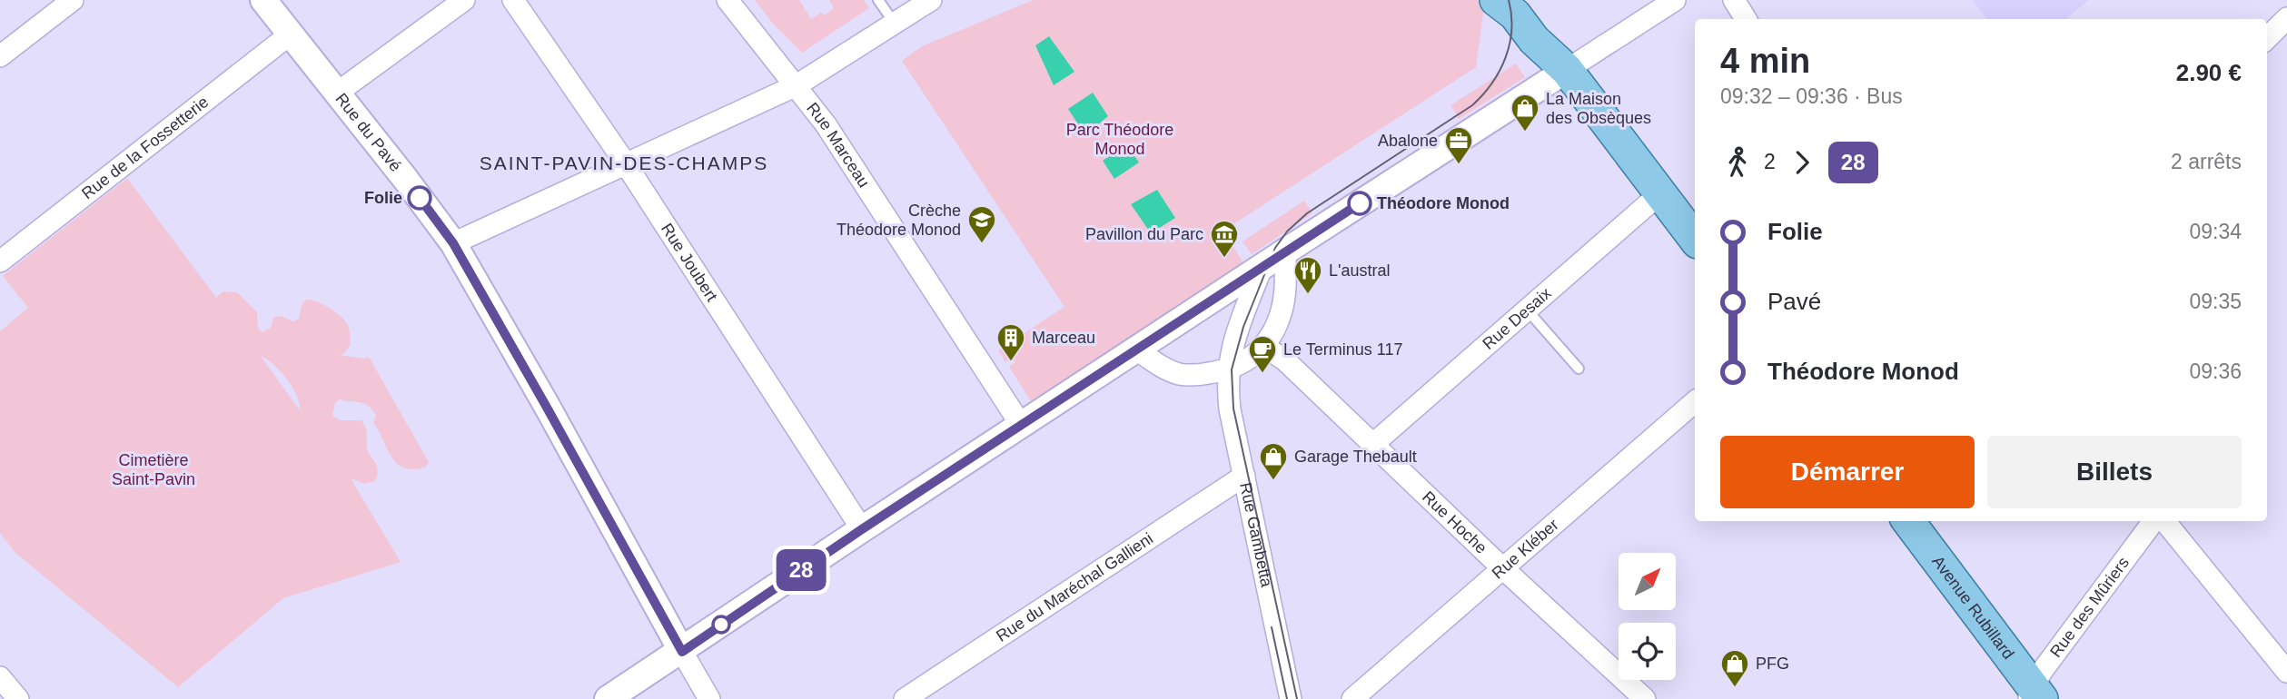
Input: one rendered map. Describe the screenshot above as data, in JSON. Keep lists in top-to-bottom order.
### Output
{
  "streets": {
    "main road": ["Avenue Rubillard"],
    "street": [
      "Rue du Pavé",
      "Rue Marceau",
      "Rue de la Fossetterie",
      "Rue Joubert",
      "Rue Desaix",
      "Rue Hoche",
      "Rue Gambetta",
      "Rue Kléber",
      "Rue du Maréchal Gallieni",
      "Rue des Mûriers"
    ]
  },
  "crossings": [
    ["Rue du Pavé", "Rue de la Fossetterie"],
    ["Rue Desaix", "Rue Hoche"],
    ["Rue Hoche", "Rue Kléber"],
    ["Rue Gambetta", "Rue du Maréchal Gallieni"],
    ["Rue des Mûriers", "Avenue Rubillard"]
  ],
  "districts": ["SAINT-PAVIN-DES-CHAMPS"],
  "parks": ["Parc Théodore Monod", "Cimetière Saint-Pavin"],
  "places": {
    "shop": ["La Maison des Obsèques", "Garage Thebault", "PFG"],
    "office": ["Abalone"],
    "other": ["Folie", "Théodore Monod"],
    "school or university": ["Crèche Théodore Monod"],
    "museum": ["Pavillon du Parc"],
    "restaurant": ["L'austral"],
    "building": ["Marceau"],
    "cafe": ["Le Terminus 117"]
  },
  "lines": ["bus line 28"],
  "north": "top right",
  "page": {
    "on_map": "28",
    "heading": ["4 min", "09:32 – 09:36 · Bus", "2.90 €"],
    "legs": ["2", "28", "2 arrêts"],
    "list": [
      {
        "name": "Folie",
        "value": "09:34"
      },
      {
        "name": "Pavé",
        "value": "09:35"
      },
      {
        "name": "Théodore Monod",
        "value": "09:36"
      }
    ],
    "buttons": ["Démarrer", "Billets"]
  }
}
